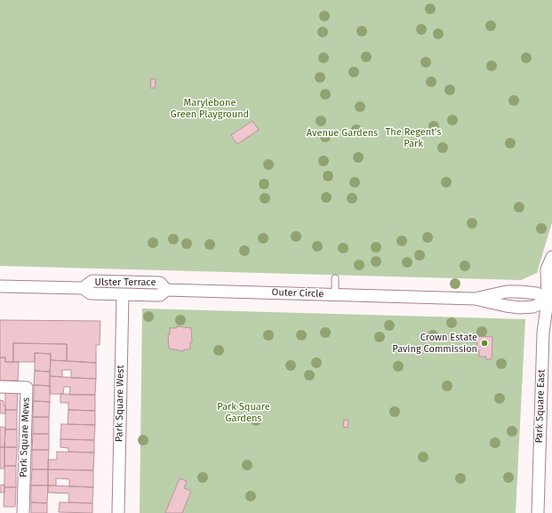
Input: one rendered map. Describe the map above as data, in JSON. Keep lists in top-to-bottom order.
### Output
{
  "streets": {
    "street": [
      "Ulster Terrace",
      "Outer Circle",
      "Park Square West",
      "Park Square East",
      "Park Square Mews"
    ]
  },
  "crossings": [
    ["Ulster Terrace", "Outer Circle"],
    ["Ulster Terrace", "Park Square West"],
    ["Outer Circle", "Park Square West"],
    ["Outer Circle", "Park Square East"]
  ],
  "parks": [
    "Marylebone Green Playground",
    "The Regent's Park",
    "Avenue Gardens",
    "Park Square Gardens"
  ],
  "places": ["Crown Estate Paving Commission"]
}
